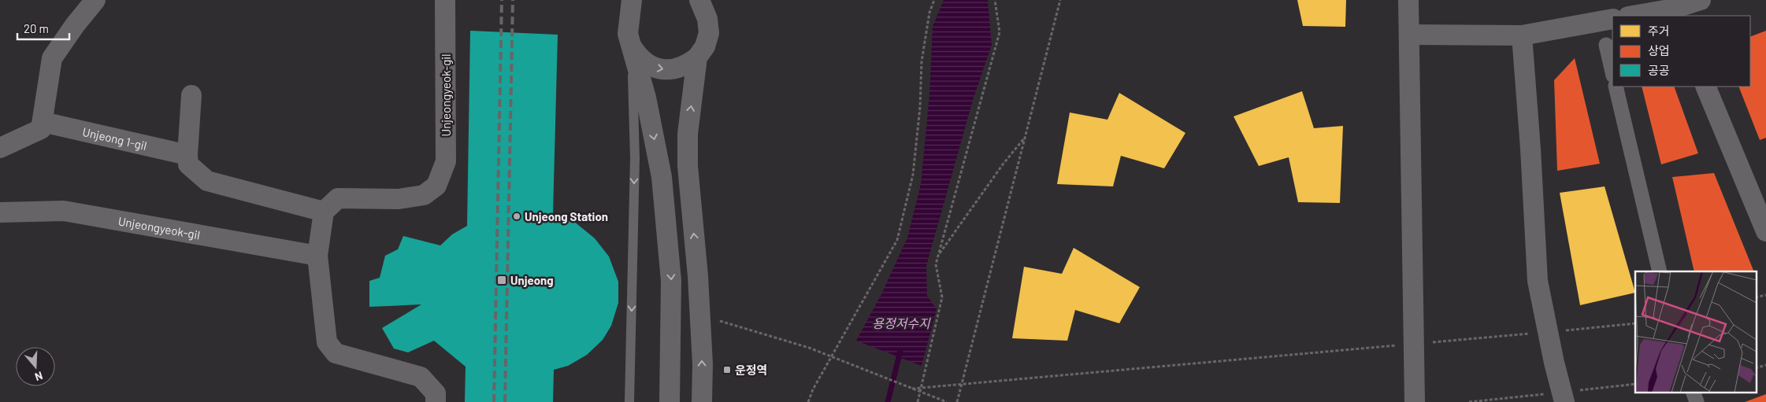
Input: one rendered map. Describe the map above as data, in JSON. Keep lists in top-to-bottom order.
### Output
{
  "streets": {
    "street": ["Unjeongyeok-gil", "Unjeong 1-gil"]
  },
  "water": ["용정저수지"],
  "places": {
    "other": ["Unjeong Station"],
    "transit": ["Unjeong", "운정역"]
  },
  "legend": ["주거", "상업", "공공"],
  "scale_bar": "20 m",
  "north": "bottom"
}
